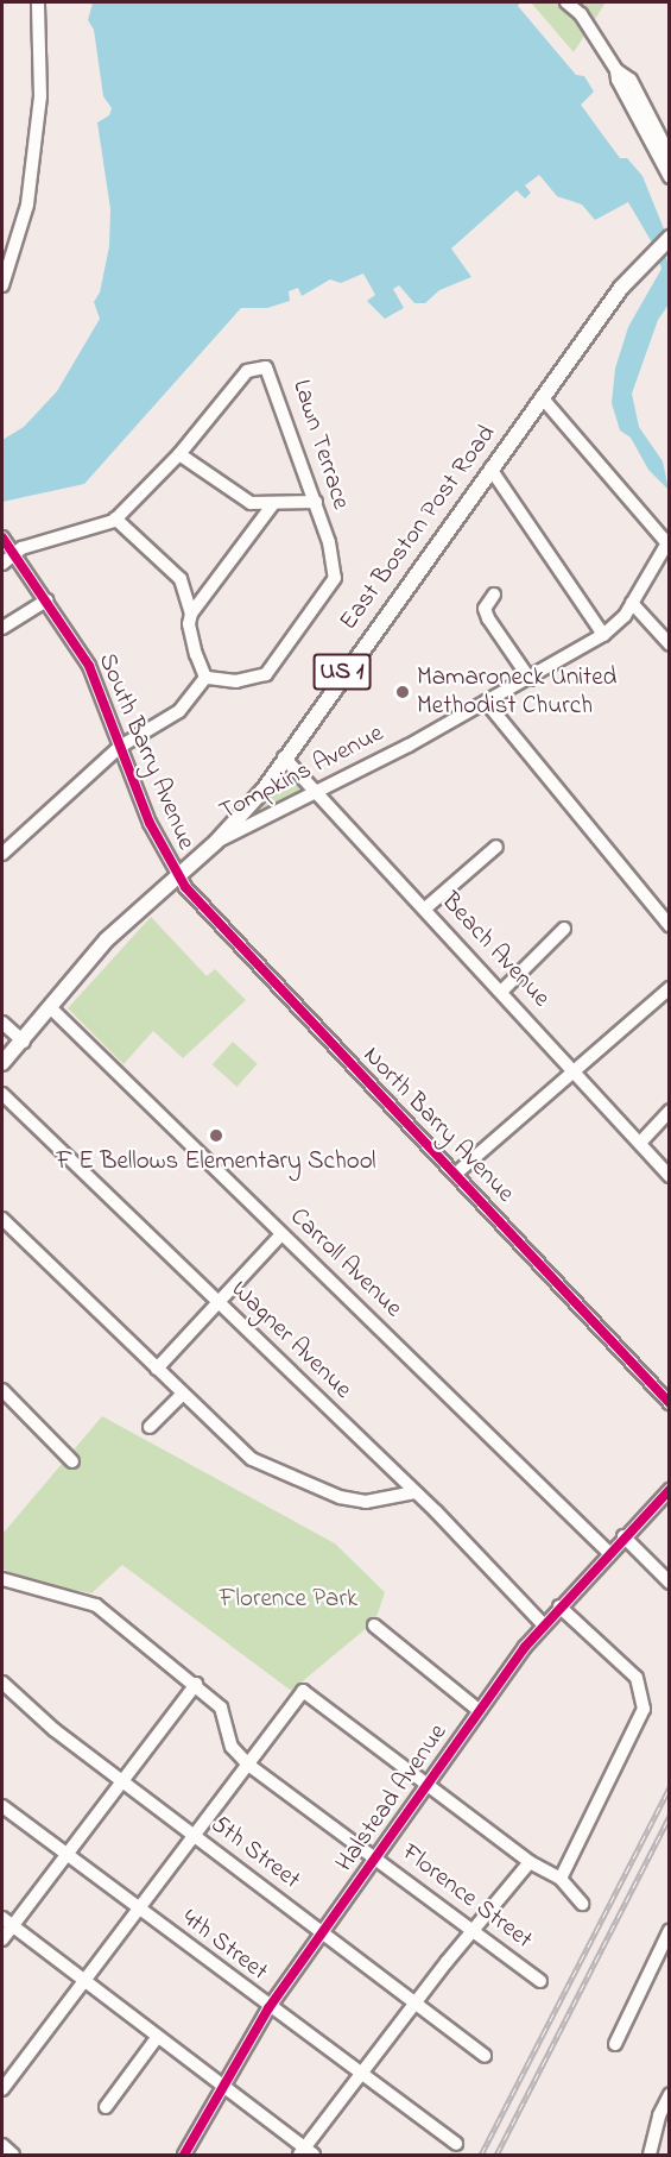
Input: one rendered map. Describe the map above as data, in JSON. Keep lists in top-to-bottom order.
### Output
{
  "streets": {
    "main road": ["East Boston Post Road", "US 1"],
    "street": [
      "Lawn Terrace",
      "South Barry Avenue",
      "Tompkins Avenue",
      "Beach Avenue",
      "North Barry Avenue",
      "Carroll Avenue",
      "Wagner Avenue",
      "Halstead Avenue",
      "5th Street",
      "Florence Street",
      "4th Street"
    ]
  },
  "crossings": [
    ["East Boston Post Road", "South Barry Avenue"],
    ["East Boston Post Road", "Tompkins Avenue"],
    ["East Boston Post Road", "Beach Avenue"],
    ["East Boston Post Road", "North Barry Avenue"],
    ["East Boston Post Road", "Carroll Avenue"],
    ["South Barry Avenue", "North Barry Avenue"],
    ["Tompkins Avenue", "Beach Avenue"],
    ["Carroll Avenue", "Halstead Avenue"],
    ["Wagner Avenue", "Halstead Avenue"],
    ["Halstead Avenue", "5th Street"],
    ["Halstead Avenue", "Florence Street"],
    ["Halstead Avenue", "4th Street"]
  ],
  "parks": ["Florence Park"],
  "places": ["Mamaroneck United Methodist Church", "F E Bellows Elementary School"]
}
